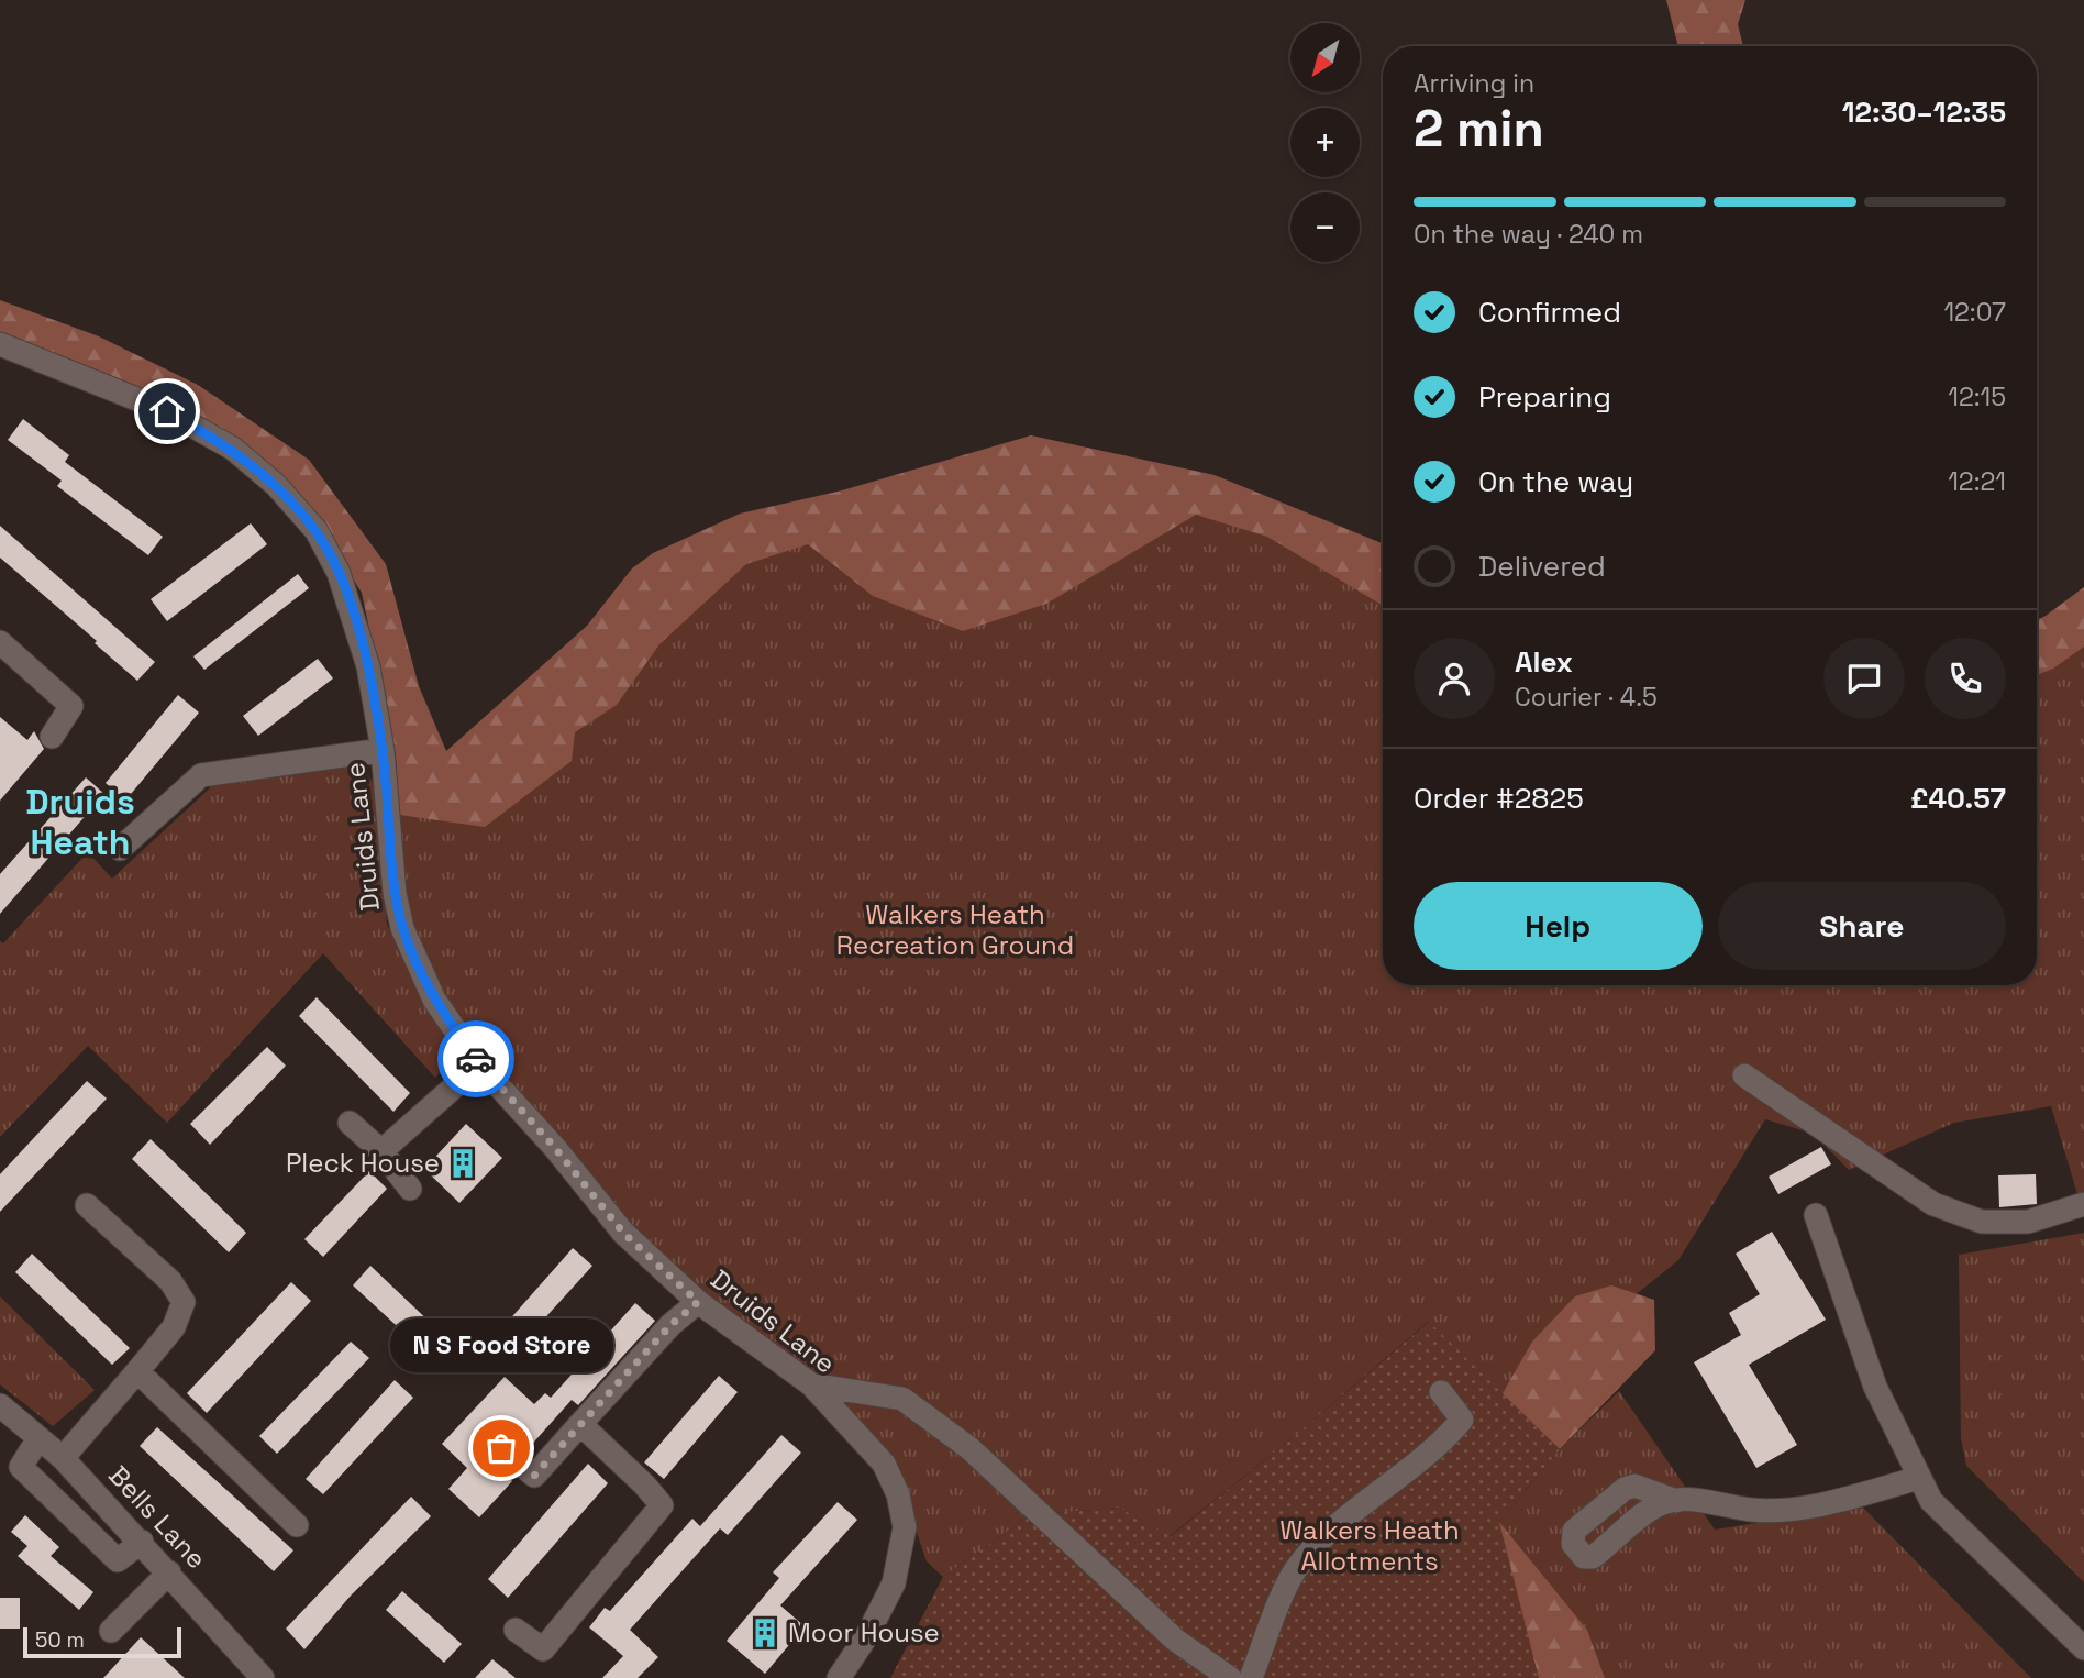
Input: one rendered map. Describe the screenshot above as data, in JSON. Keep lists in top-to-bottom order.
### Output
{
  "streets": {
    "street": ["Druids Lane", "Bells Lane"]
  },
  "districts": ["Druids Heath"],
  "parks": ["Walkers Heath Recreation Ground", "Walkers Heath Allotments"],
  "places": {
    "building": ["Pleck House", "Moor House"],
    "other": ["N S Food Store"]
  },
  "scale_bar": "50 m",
  "north": "bottom left",
  "page": {
    "map_buttons": ["+", "−"],
    "heading": ["2 min", "Arriving in", "12:30–12:35"],
    "panel": [
      "Alex",
      "Courier · 4.5",
      "Order #2825",
      "£40.57"
    ],
    "bar": "On the way · 240 m",
    "list": [
      ["Confirmed", "12:07"],
      ["Preparing", "12:15"],
      ["On the way", "12:21"],
      "Delivered"
    ],
    "buttons": ["Help", "Share"],
    "bubble": "N S Food Store",
    "scale": "50 m"
  }
}
